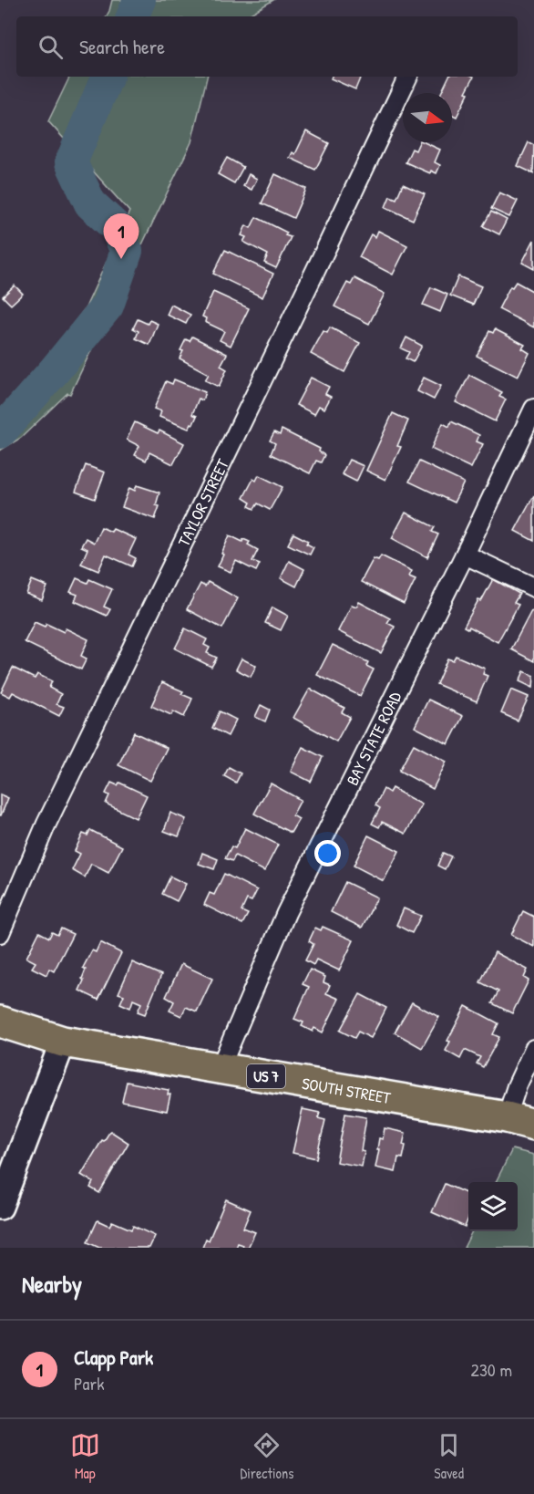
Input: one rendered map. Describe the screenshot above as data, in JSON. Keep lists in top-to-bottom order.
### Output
{
  "streets": {
    "highway": ["US 7", "SOUTH STREET"],
    "street": ["TAYLOR STREET", "BAY STATE ROAD"]
  },
  "crossings": [
    ["BAY STATE ROAD", "SOUTH STREET"]
  ],
  "north": "right",
  "page": {
    "search": "Search here",
    "pins": "1",
    "heading": "Nearby",
    "list": [
      {
        "mark": "1",
        "name": "Clapp Park",
        "note": "Park",
        "value": "230 m"
      }
    ],
    "nav": ["Map", "Directions", "Saved"]
  }
}
